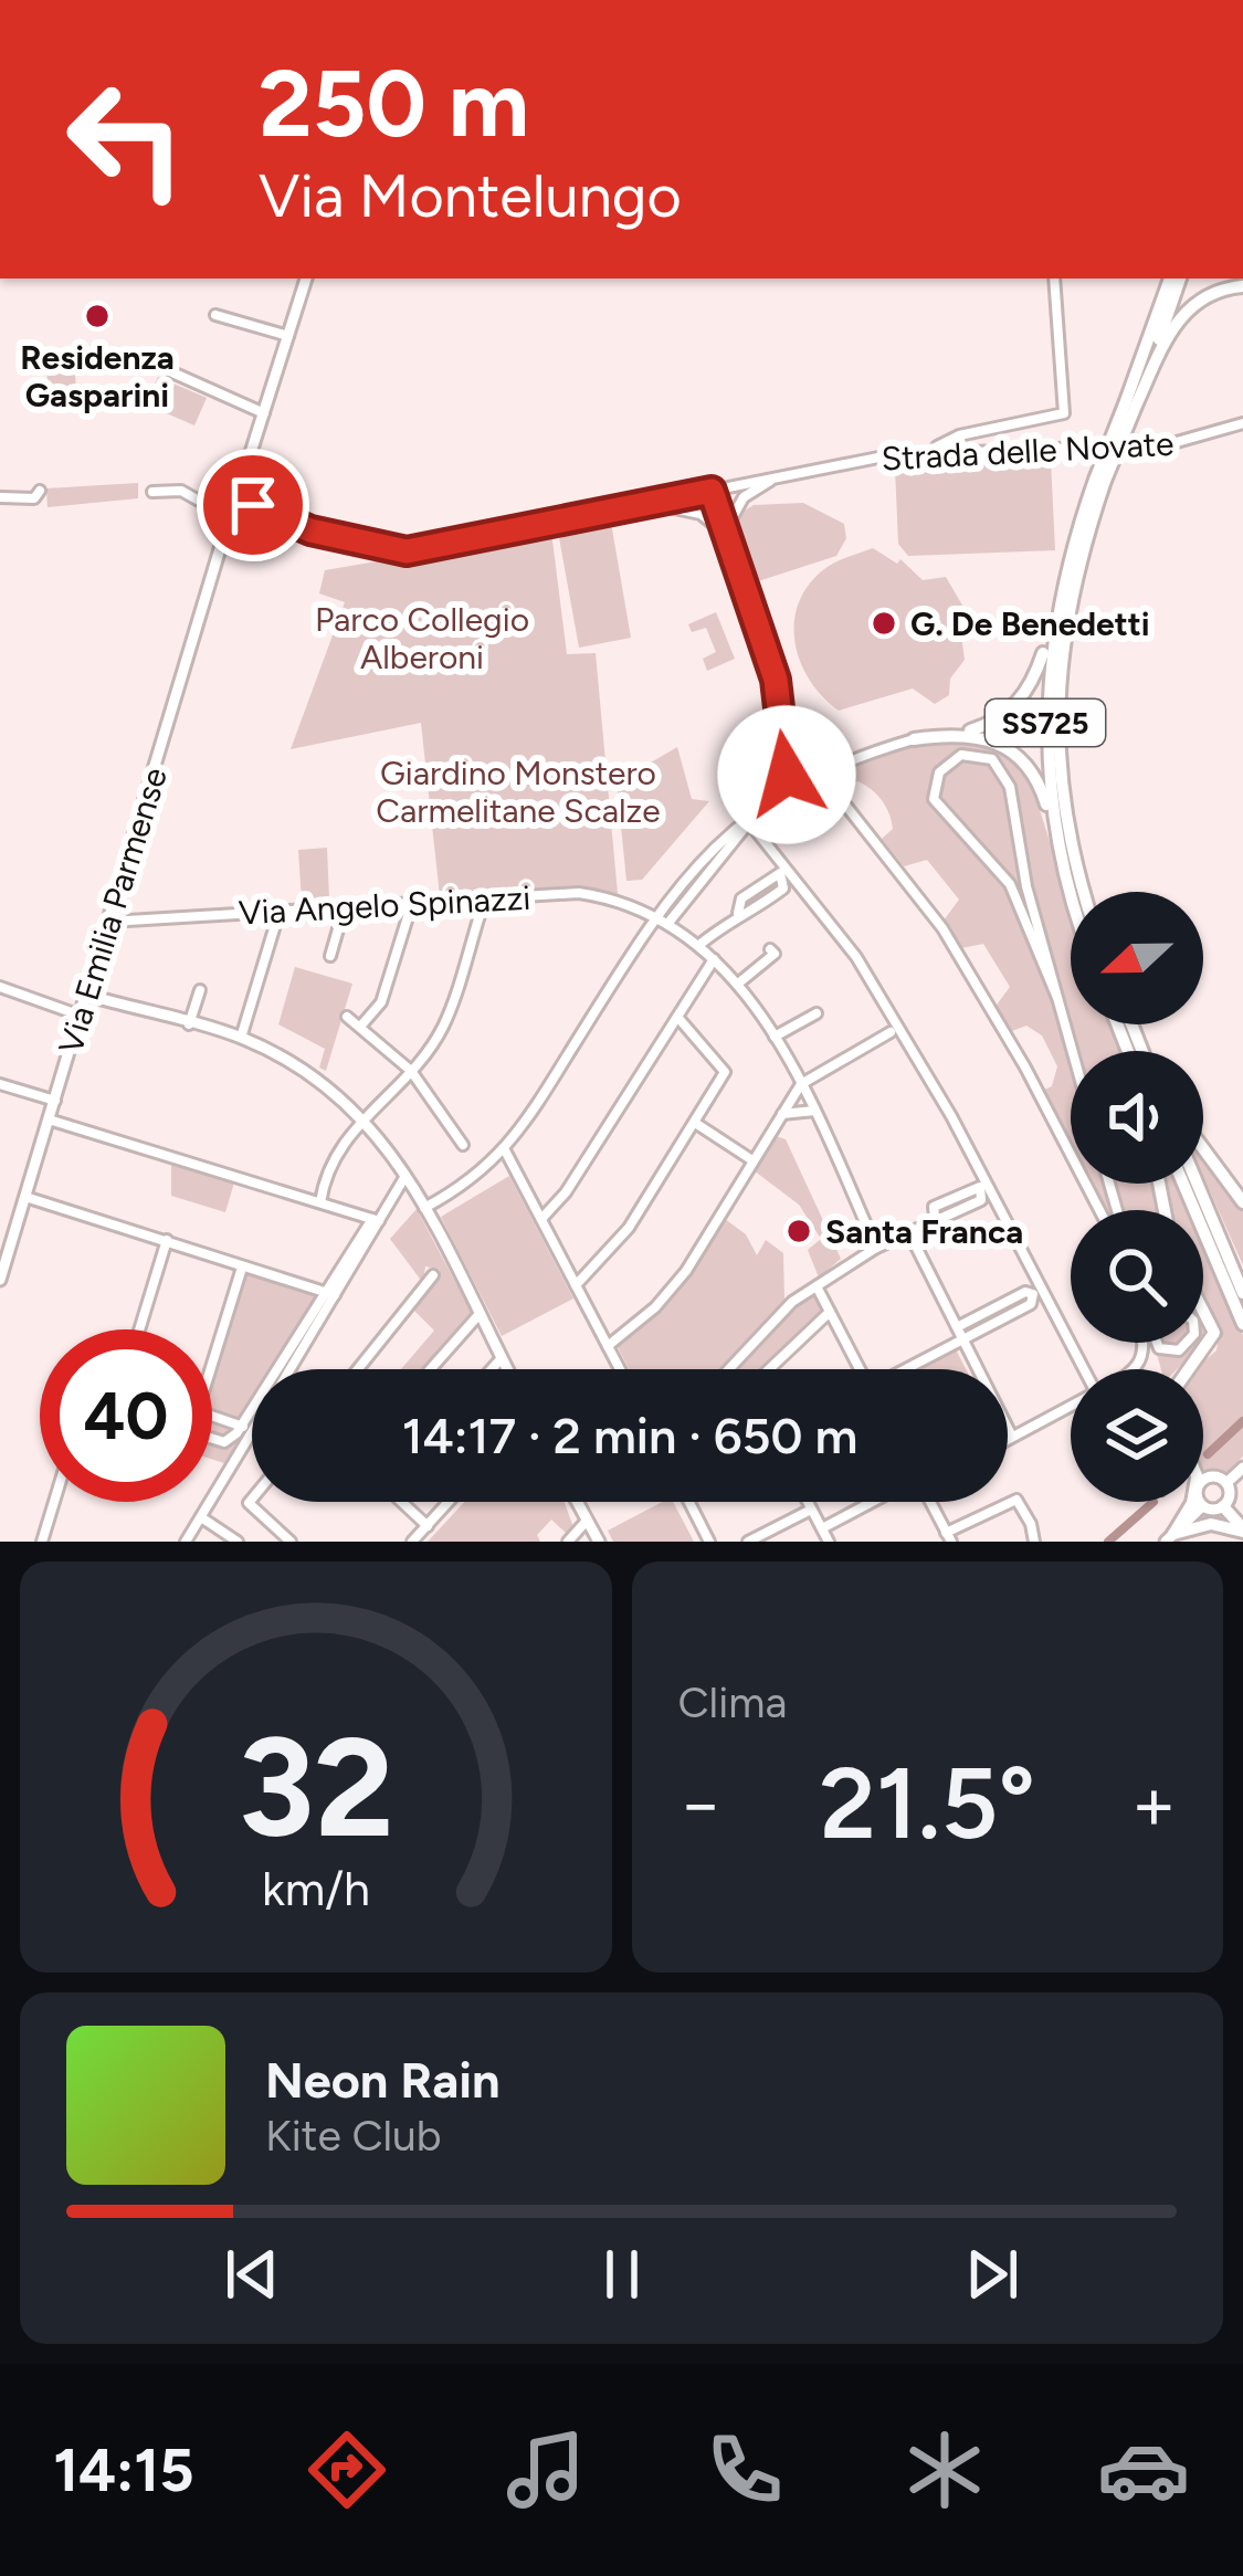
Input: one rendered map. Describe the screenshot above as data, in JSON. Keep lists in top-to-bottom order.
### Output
{
  "streets": {
    "highway": ["SS725"],
    "main road": ["Via Emilia Parmense"],
    "street": ["Strada delle Novate", "Via Angelo Spinazzi"]
  },
  "crossings": [
    ["Via Angelo Spinazzi", "Via Emilia Parmense"]
  ],
  "parks": ["Parco Collegio Alberoni", "Giardino Monstero Carmelitane Scalze"],
  "places": ["Residenza Gasparini", "G. De Benedetti", "Santa Franca"],
  "north": "left",
  "page": {
    "turn": ["250 m", "Via Montelungo"],
    "limit": "40",
    "trip": "14:17 · 2 min · 650 m",
    "tile": "Clima",
    "heat": ["−", "21.5°", "+"],
    "song": ["Neon Rain", "Kite Club"],
    "tabs": "14:15",
    "gauge": ["32", "km/h"]
  }
}
